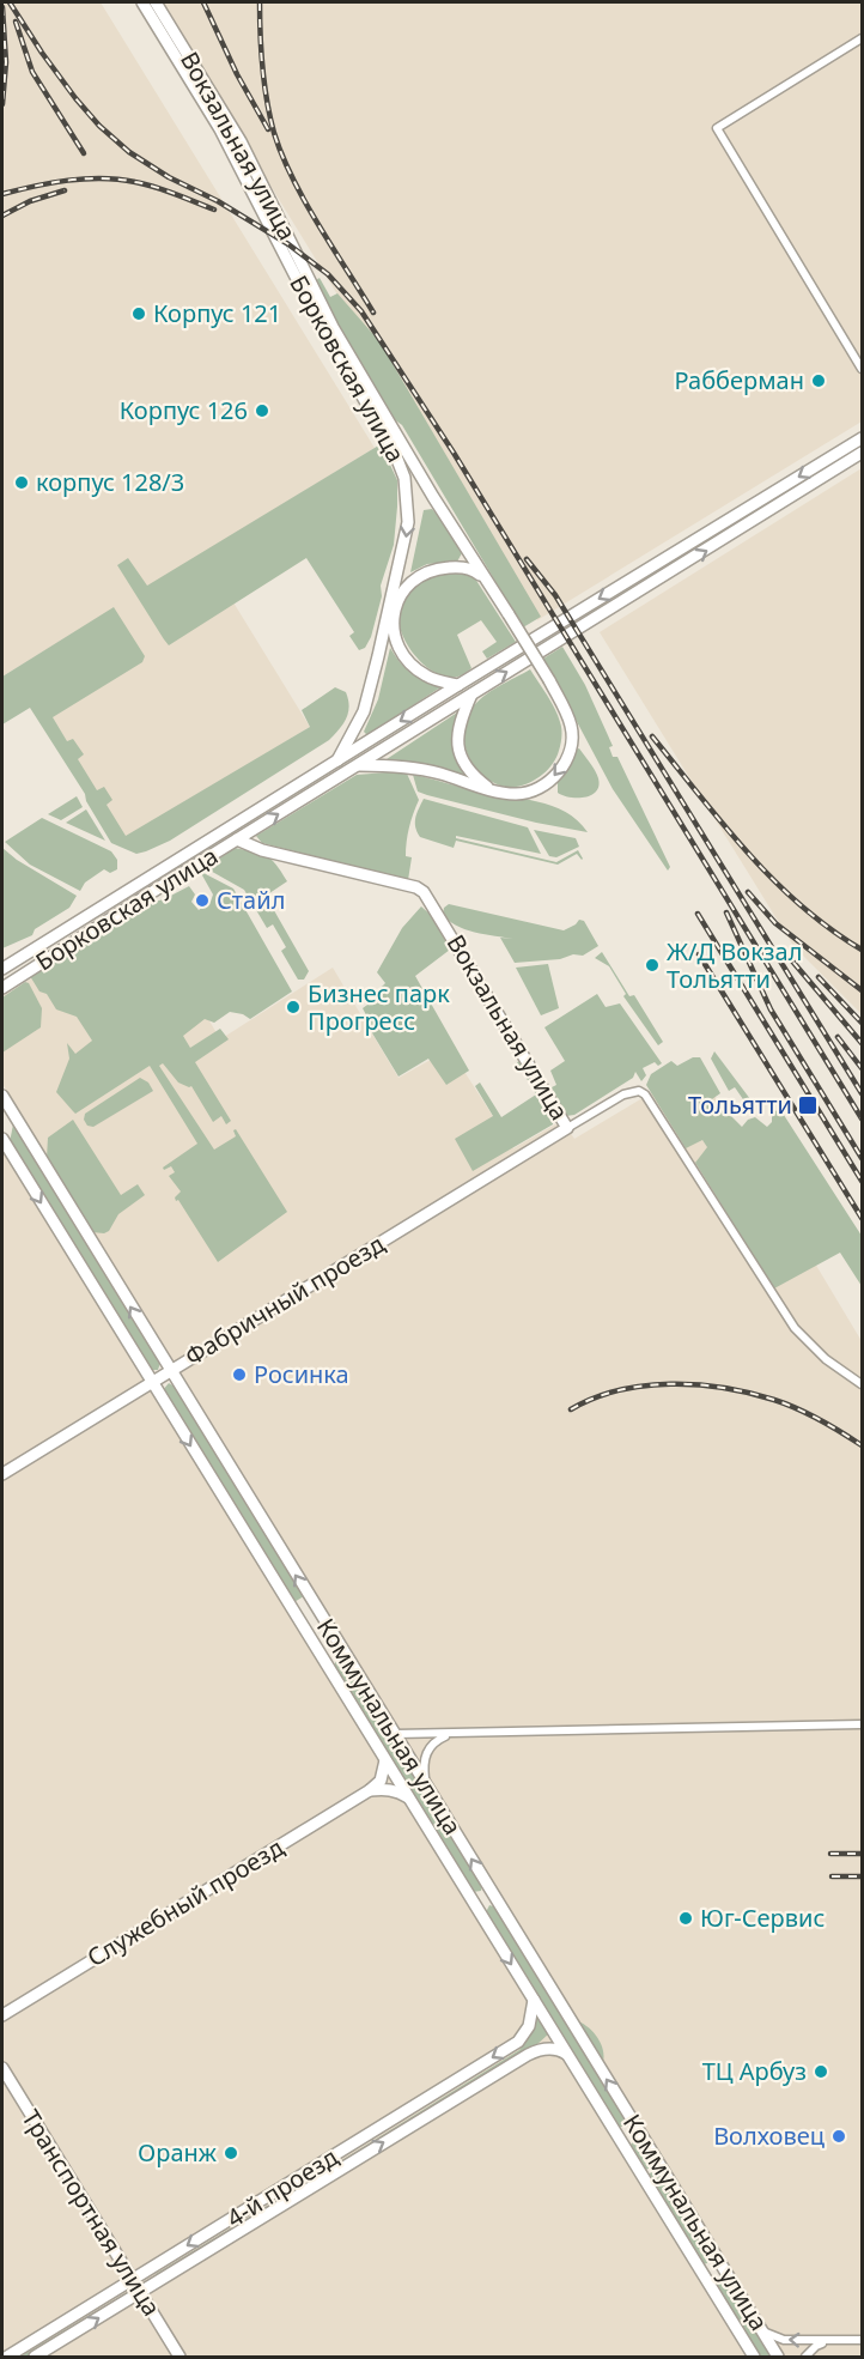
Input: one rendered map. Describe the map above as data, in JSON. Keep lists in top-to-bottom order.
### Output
{
  "streets": {
    "main road": [
      "Вокзальная улица",
      "Борковская улица",
      "Фабричный проезд",
      "Коммунальная улица",
      "Служебный проезд",
      "4-й проезд",
      "Транспортная улица"
    ]
  },
  "crossings": [
    ["Вокзальная улица", "Борковская улица"],
    ["Вокзальная улица", "Фабричный проезд"],
    ["Фабричный проезд", "Коммунальная улица"],
    ["Коммунальная улица", "4-й проезд"],
    ["4-й проезд", "Транспортная улица"]
  ],
  "places": {
    "other": [
      "Корпус 121",
      "Рабберман",
      "Корпус 126",
      "корпус 128/3",
      "Стайл",
      "Ж/Д Вокзал Тольятти",
      "Бизнес парк Прогресс",
      "Росинка",
      "Юг-Сервис",
      "ТЦ Арбуз",
      "Волховец",
      "Оранж"
    ],
    "transit": ["Тольятти"]
  }
}
